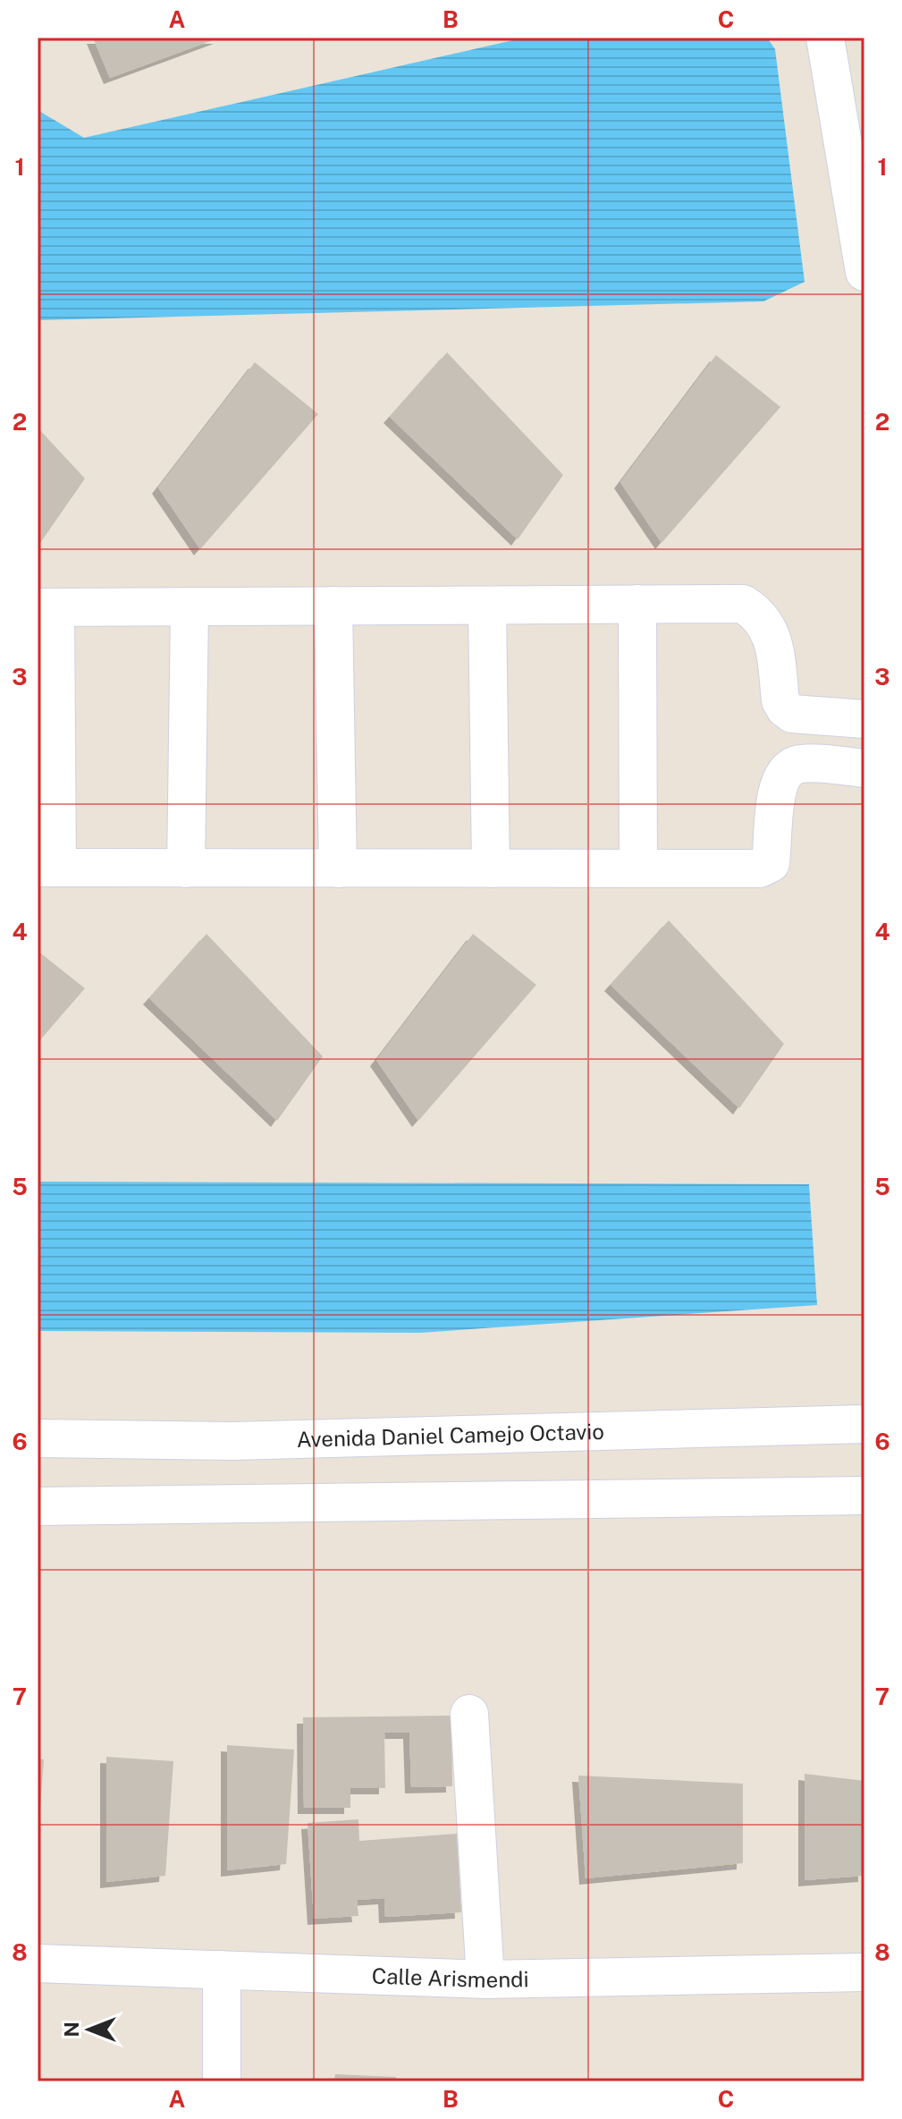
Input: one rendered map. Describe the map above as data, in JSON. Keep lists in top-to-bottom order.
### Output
{
  "streets": {
    "street": ["Avenida Daniel Camejo Octavio", "Calle Arismendi"]
  },
  "north": "left",
  "grid": {
    "columns": ["A", "B", "C"],
    "rows": [
      "1",
      "2",
      "3",
      "4",
      "5",
      "6",
      "7",
      "8"
    ]
  }
}
